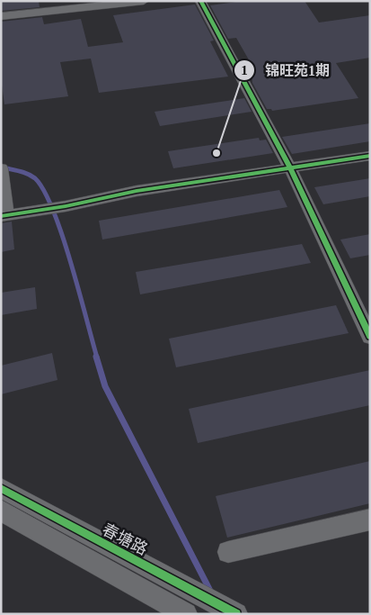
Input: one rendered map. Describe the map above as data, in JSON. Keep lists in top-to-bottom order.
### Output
{
  "streets": {
    "street": ["春塘路"]
  },
  "places": ["锦旺苑1期"]
}
